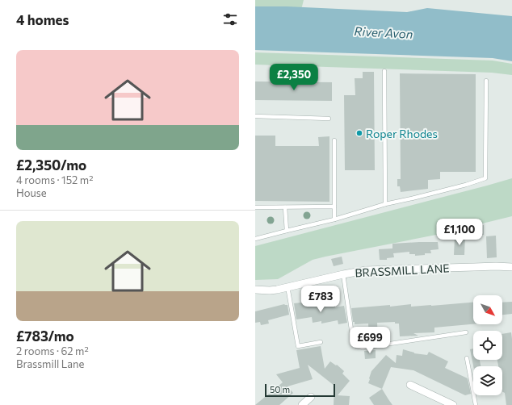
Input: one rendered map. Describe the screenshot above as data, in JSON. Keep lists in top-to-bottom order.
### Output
{
  "streets": {
    "street": ["BRASSMILL LANE"]
  },
  "water": ["River Avon"],
  "places": ["Roper Rhodes"],
  "scale_bar": "50 m",
  "north": "bottom right",
  "page": {
    "heading": "4 homes",
    "list": [
      {
        "name": "£2,350/mo",
        "note": "4 rooms · 152 m² · House"
      },
      {
        "name": "£783/mo",
        "note": "2 rooms · 62 m² · Brassmill Lane"
      }
    ],
    "price": [
      "£2,350",
      "£1,100",
      "£783",
      "£699"
    ],
    "scale": "50 m"
  }
}
